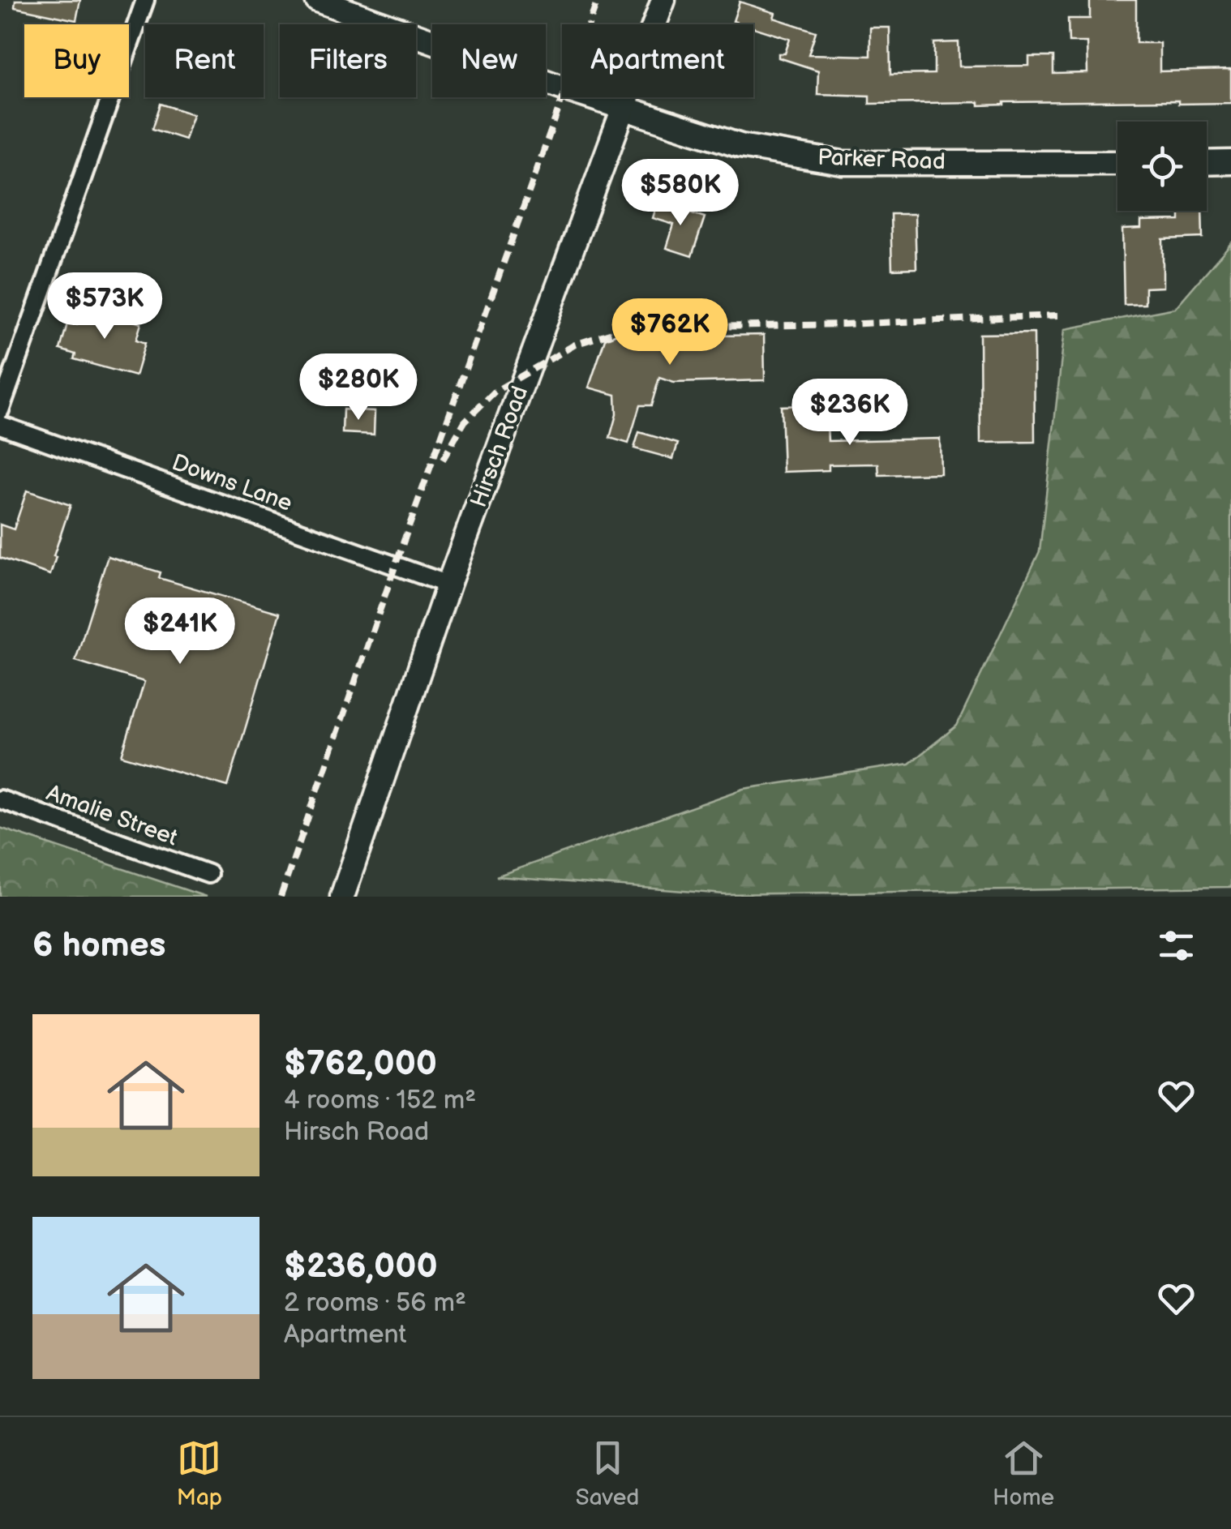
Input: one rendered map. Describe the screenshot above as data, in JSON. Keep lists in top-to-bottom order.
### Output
{
  "streets": {
    "main road": ["Parker Road", "Hirsch Road"],
    "street": ["Downs Lane", "Amalie Street"]
  },
  "crossings": [
    ["Parker Road", "Hirsch Road"],
    ["Hirsch Road", "Downs Lane"]
  ],
  "page": {
    "chip": [
      "Buy",
      "Rent",
      "Filters",
      "New",
      "Apartment"
    ],
    "price": [
      "$580K",
      "$573K",
      "$762K",
      "$280K",
      "$236K",
      "$241K"
    ],
    "heading": "6 homes",
    "list": [
      {
        "name": "$762,000",
        "note": "4 rooms · 152 m² · Hirsch Road"
      },
      {
        "name": "$236,000",
        "note": "2 rooms · 56 m² · Apartment"
      }
    ],
    "tabs": ["Map", "Saved", "Home"]
  }
}
